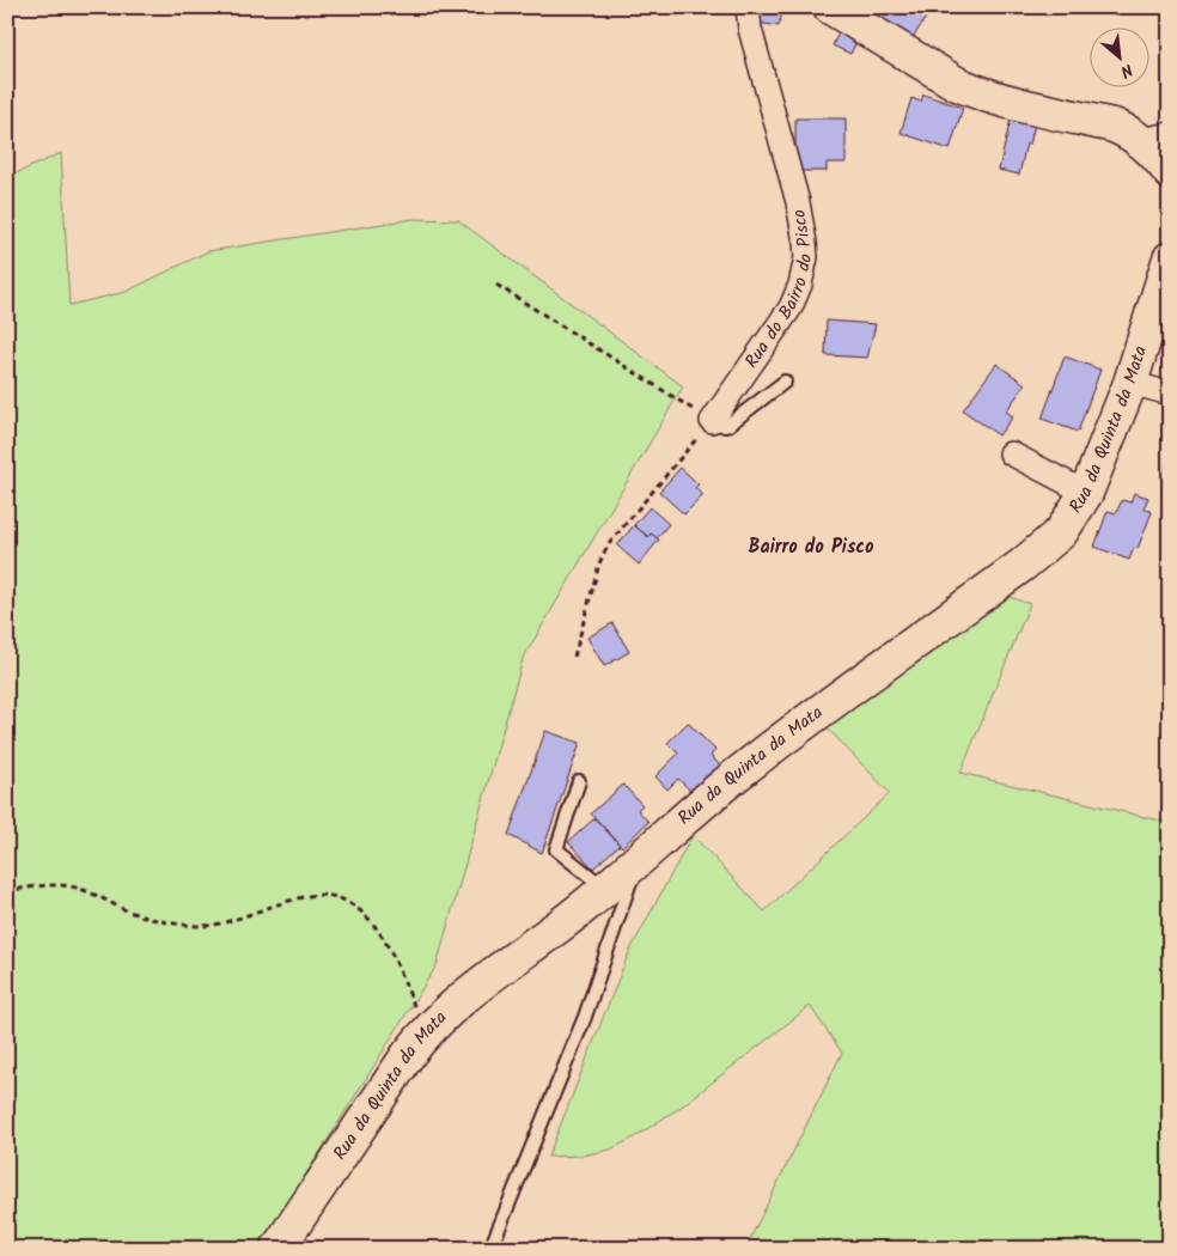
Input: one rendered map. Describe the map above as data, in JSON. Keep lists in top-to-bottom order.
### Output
{
  "streets": {
    "street": ["Rua do Bairro do Pisco", "Rua da Quinta da Mata"]
  },
  "districts": ["Bairro do Pisco"],
  "north": "bottom right"
}
